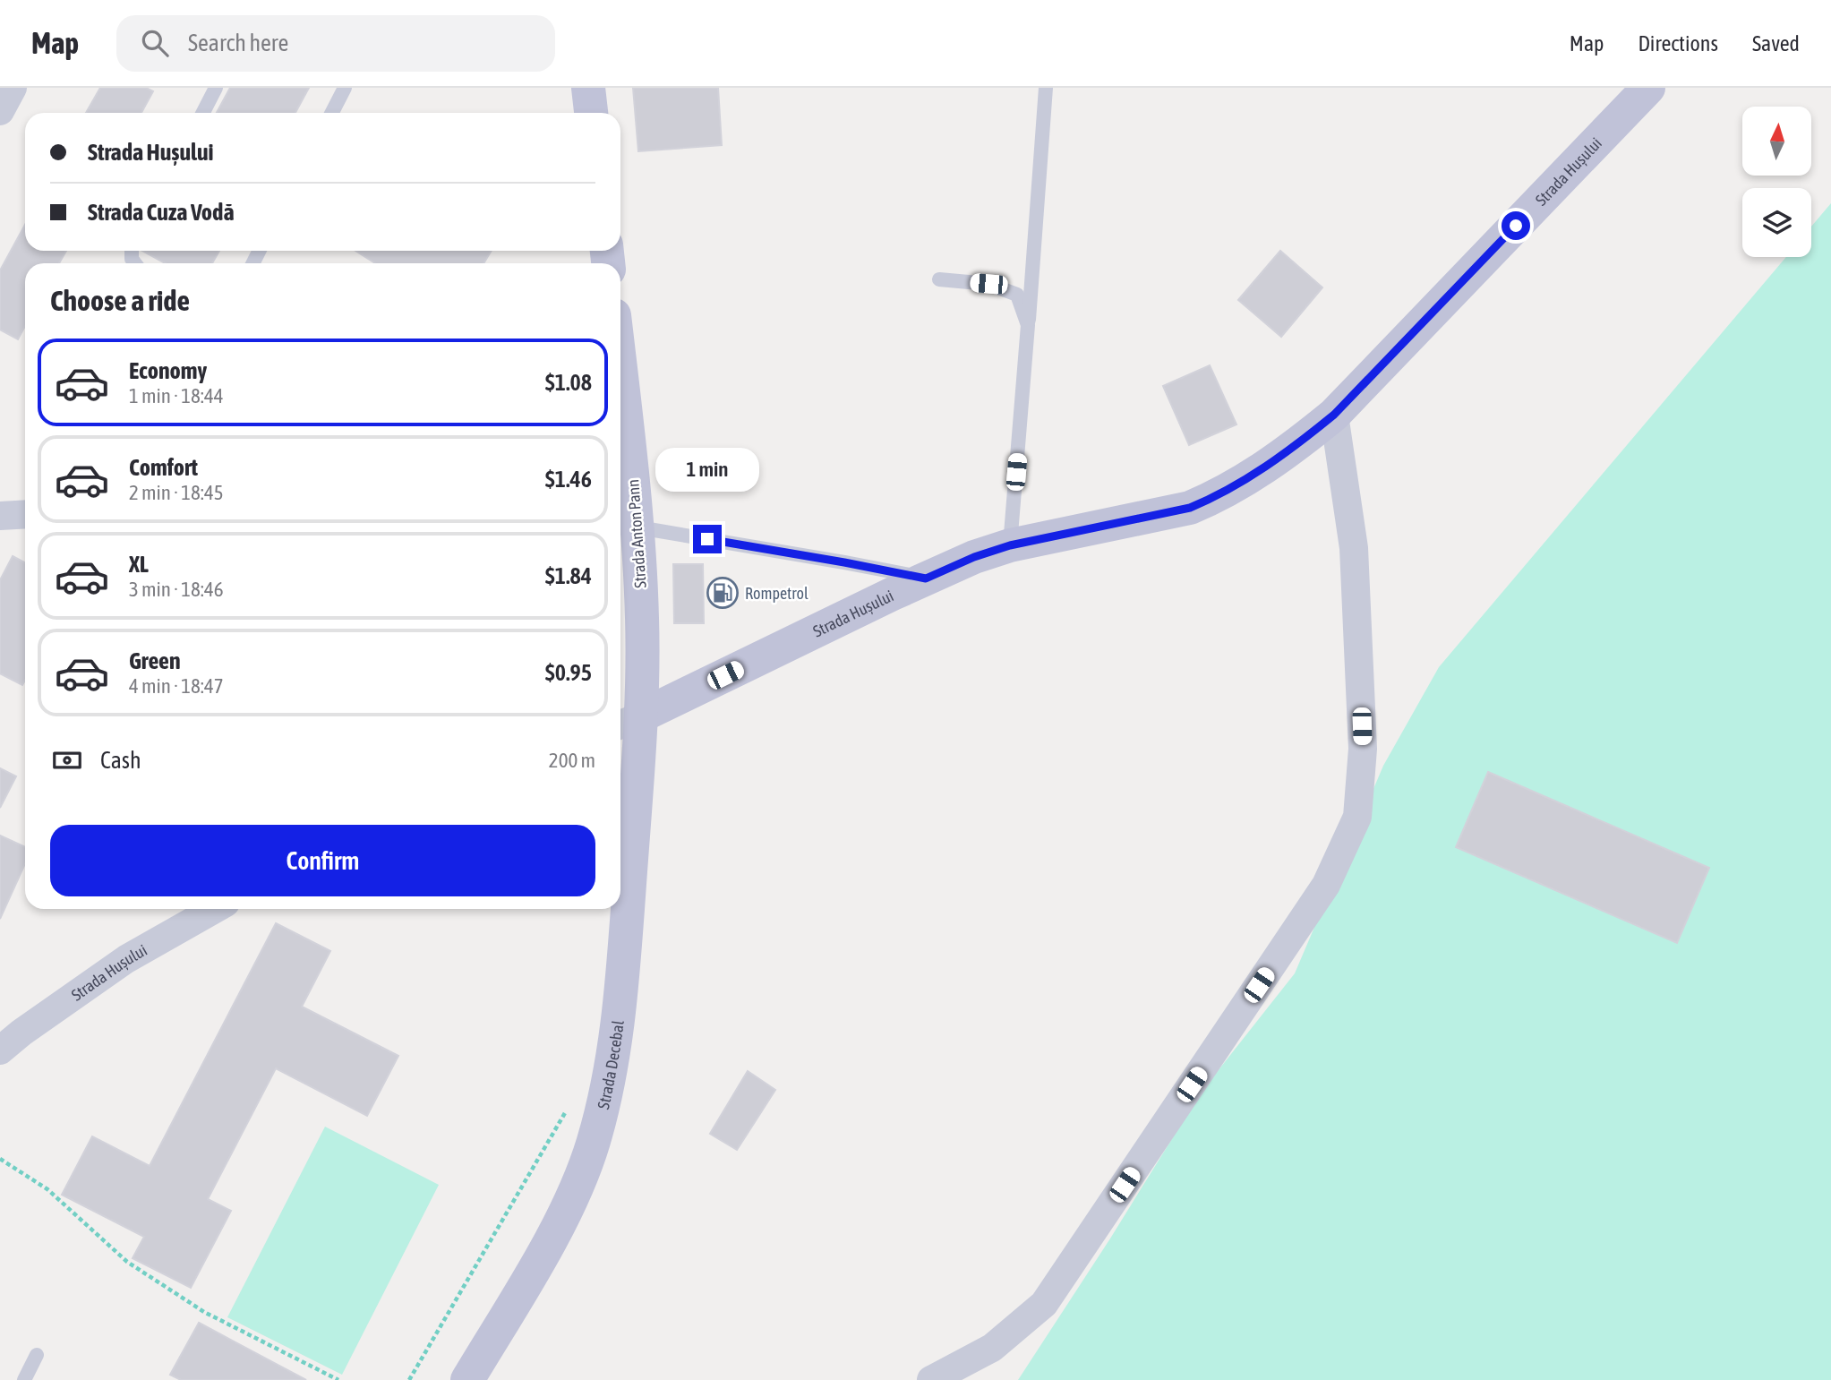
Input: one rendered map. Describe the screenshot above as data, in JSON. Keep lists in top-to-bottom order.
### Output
{
  "streets": {
    "street": ["Strada Hușului", "Strada Anton Pann", "Strada Decebal"]
  },
  "crossings": [
    ["Strada Hușului", "Strada Anton Pann"],
    ["Strada Hușului", "Strada Decebal"],
    ["Strada Anton Pann", "Strada Decebal"]
  ],
  "places": {
    "fuel station": ["Rompetrol"]
  },
  "north": "top",
  "page": {
    "header": "Map",
    "search": "Search here",
    "nav": ["Map", "Directions", "Saved"],
    "banner": ["Strada Hușului", "Strada Cuza Vodă"],
    "heading": "Choose a ride",
    "list": [
      {
        "name": "Economy",
        "note": "1 min · 18:44",
        "value": "$1.08"
      },
      {
        "name": "Comfort",
        "note": "2 min · 18:45",
        "value": "$1.46"
      },
      {
        "name": "XL",
        "note": "3 min · 18:46",
        "value": "$1.84"
      },
      {
        "name": "Green",
        "note": "4 min · 18:47",
        "value": "$0.95"
      }
    ],
    "bubble": "1 min",
    "pay": ["Cash", "200 m"],
    "buttons": "Confirm"
  }
}
